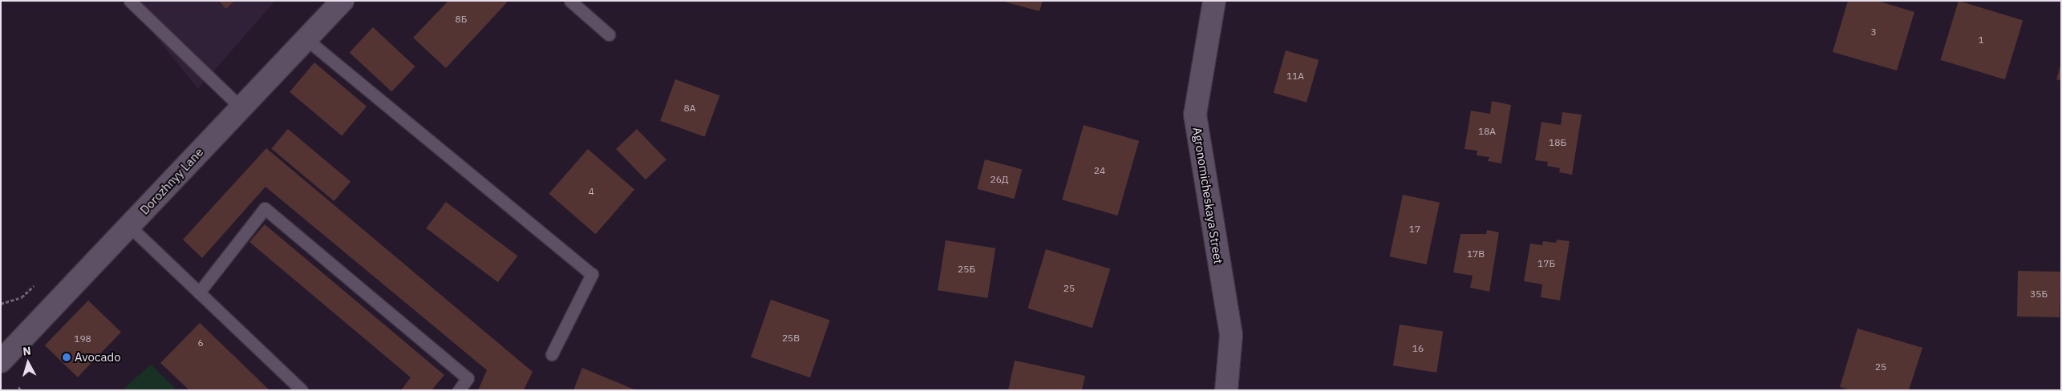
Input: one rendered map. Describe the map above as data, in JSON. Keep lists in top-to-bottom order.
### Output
{
  "streets": {
    "street": ["Dorozhnyy Lane", "Agronomicheskaya Street"]
  },
  "places": ["Avocado"],
  "house_numbers": [
    "8Б",
    "3",
    "1",
    "11А",
    "8А",
    "18А",
    "18Б",
    "24",
    "26Д",
    "4",
    "17",
    "17В",
    "17Б",
    "25Б",
    "25",
    "35Б",
    "25В",
    "198",
    "6",
    "16",
    "25"
  ],
  "north": "top"
}
